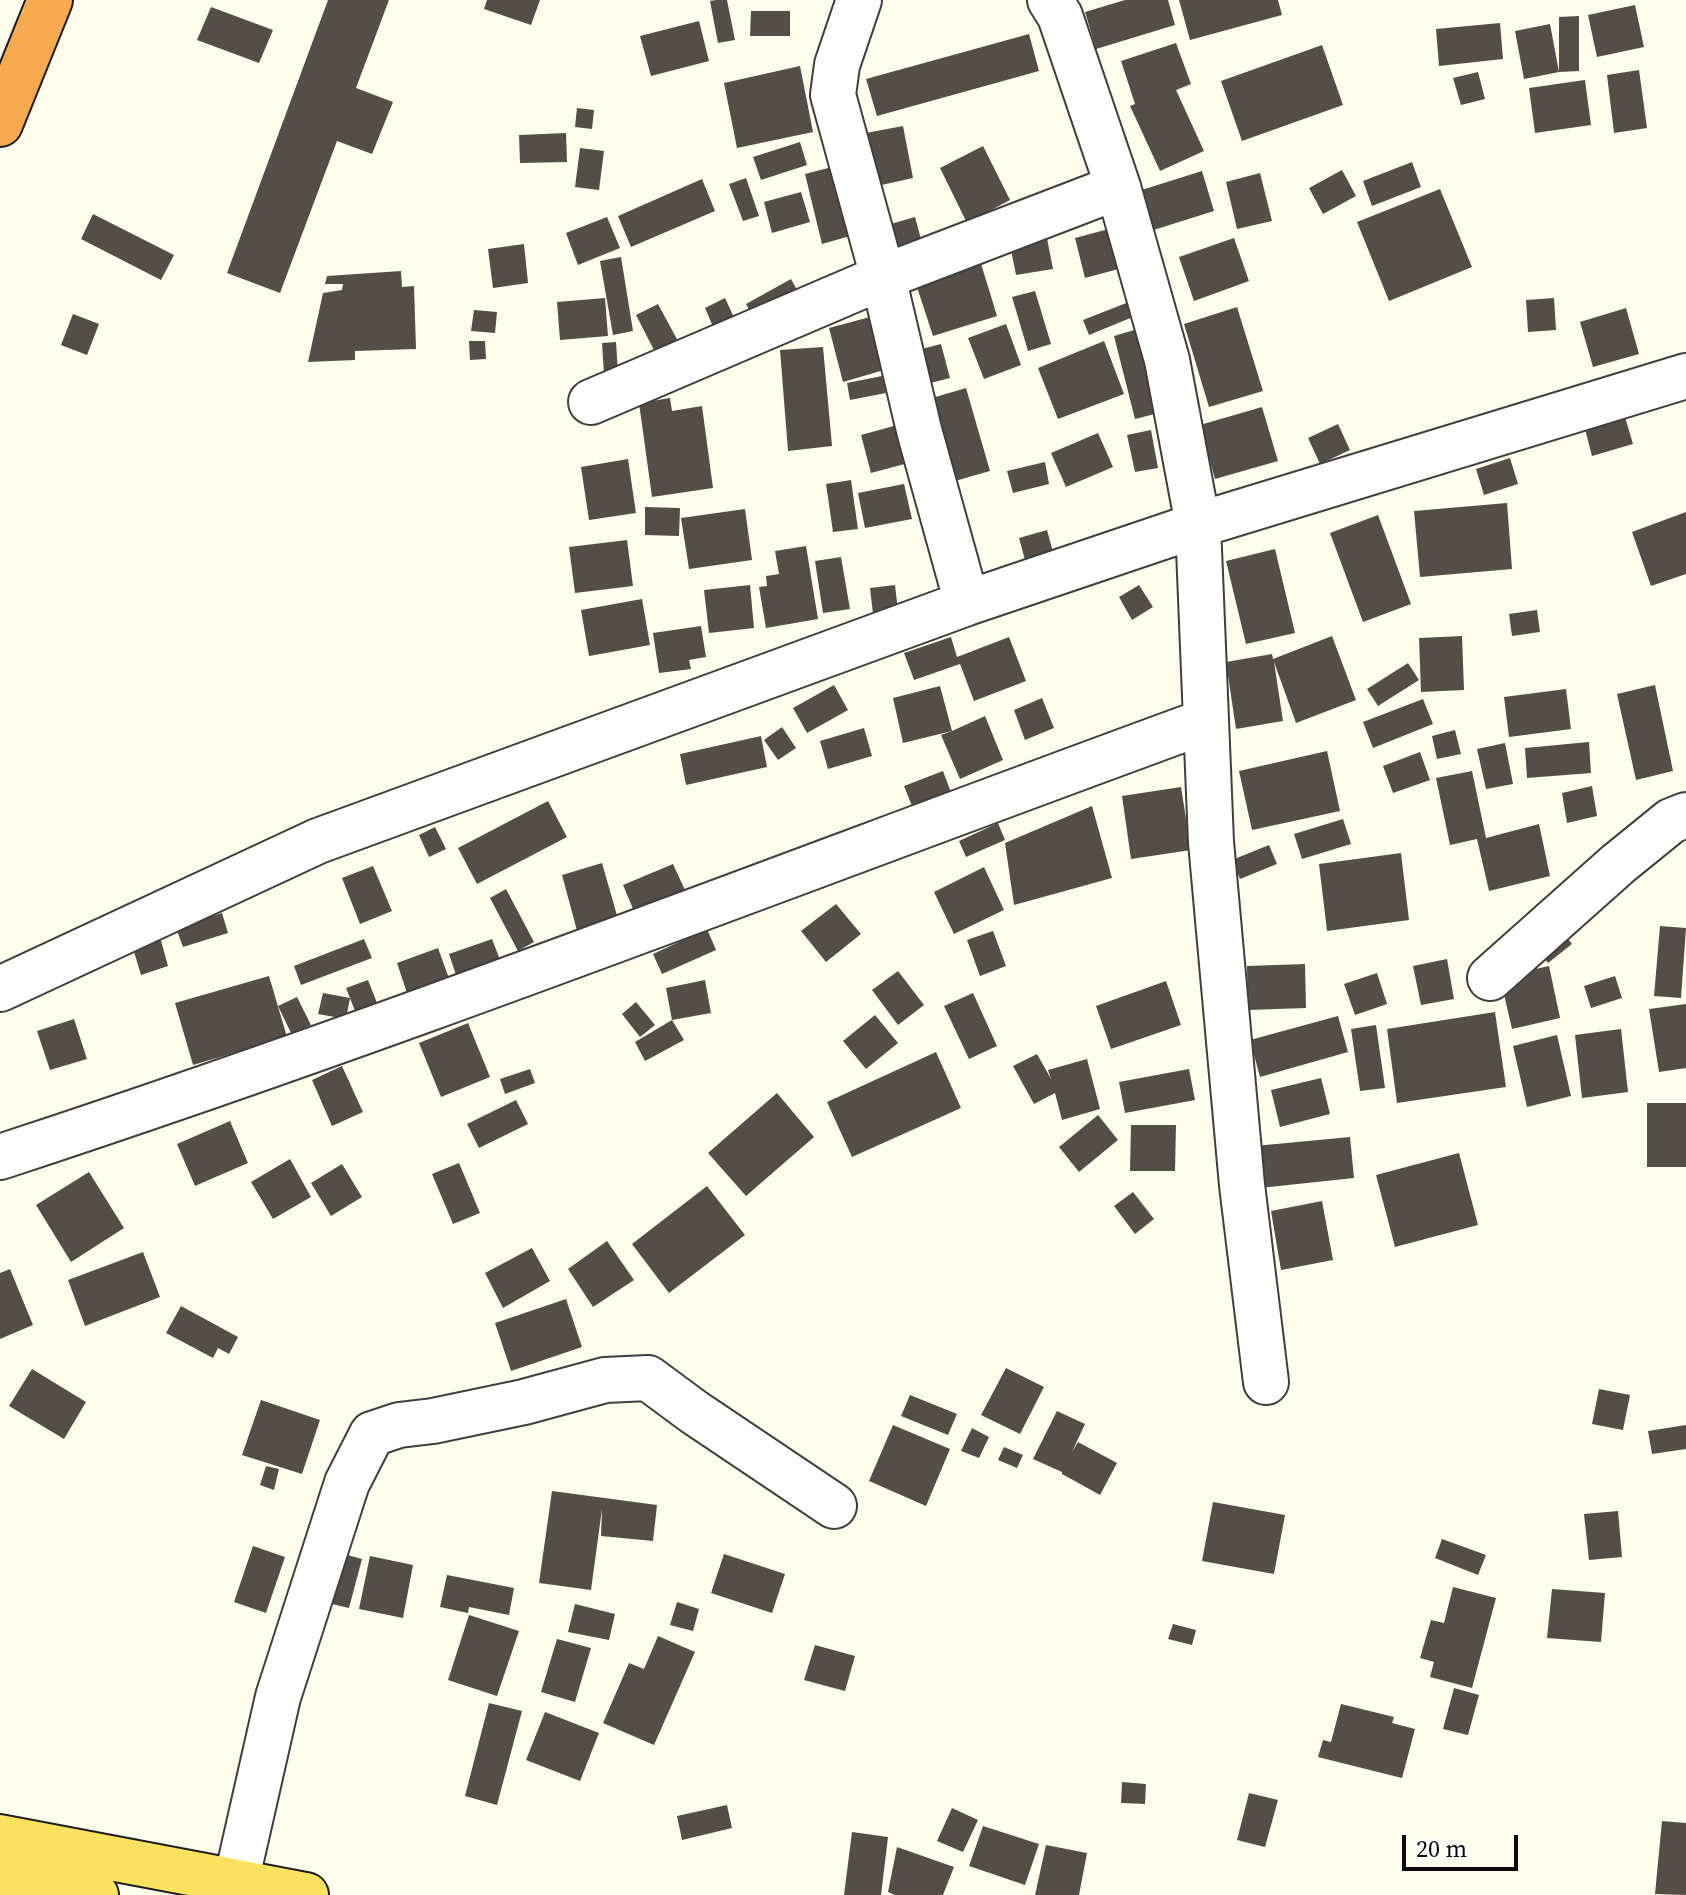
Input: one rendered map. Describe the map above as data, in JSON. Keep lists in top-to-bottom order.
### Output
{
  "scale_bar": "20 m"
}
